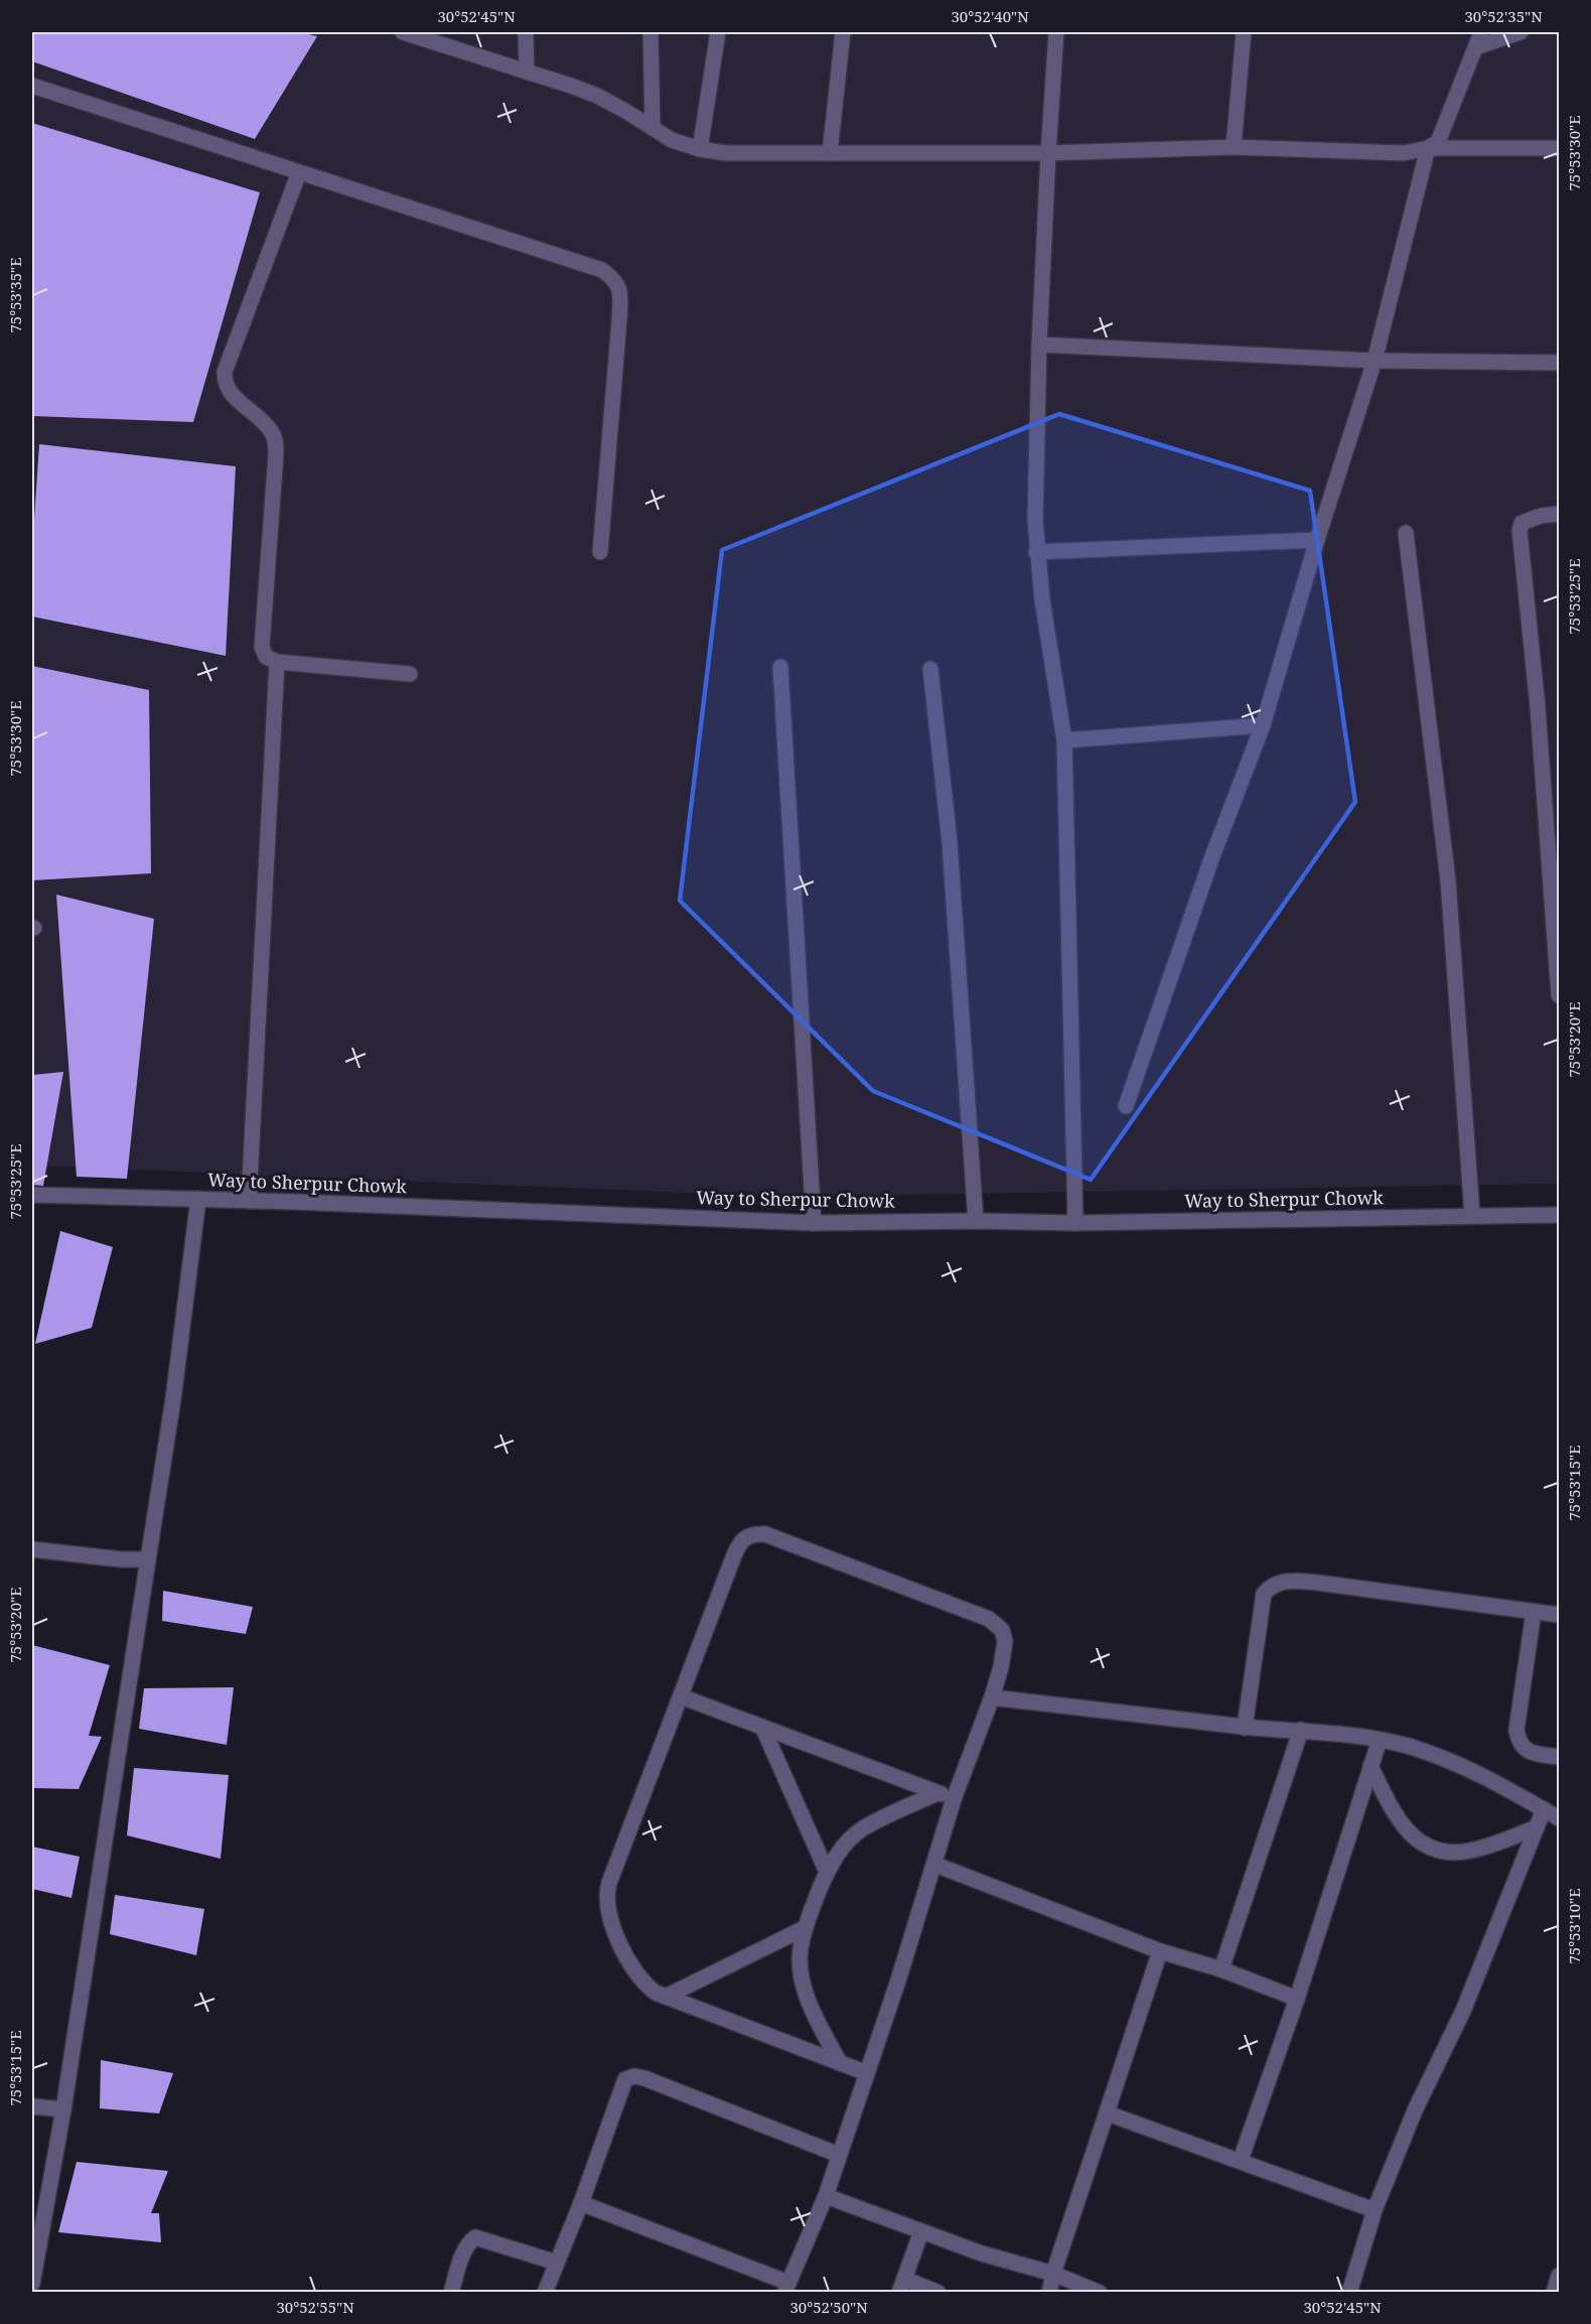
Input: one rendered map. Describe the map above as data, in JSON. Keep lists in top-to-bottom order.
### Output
{
  "streets": {
    "street": ["Way to Sherpur Chowk"]
  },
  "coordinates": [
    "30°52'45\"N",
    "30°52'40\"N",
    "30°52'35\"N",
    "75°53'30\"E",
    "75°53'35\"E",
    "75°53'25\"E",
    "75°53'20\"E",
    "75°53'15\"E",
    "75°53'10\"E",
    "30°52'55\"N",
    "30°52'50\"N"
  ]
}
